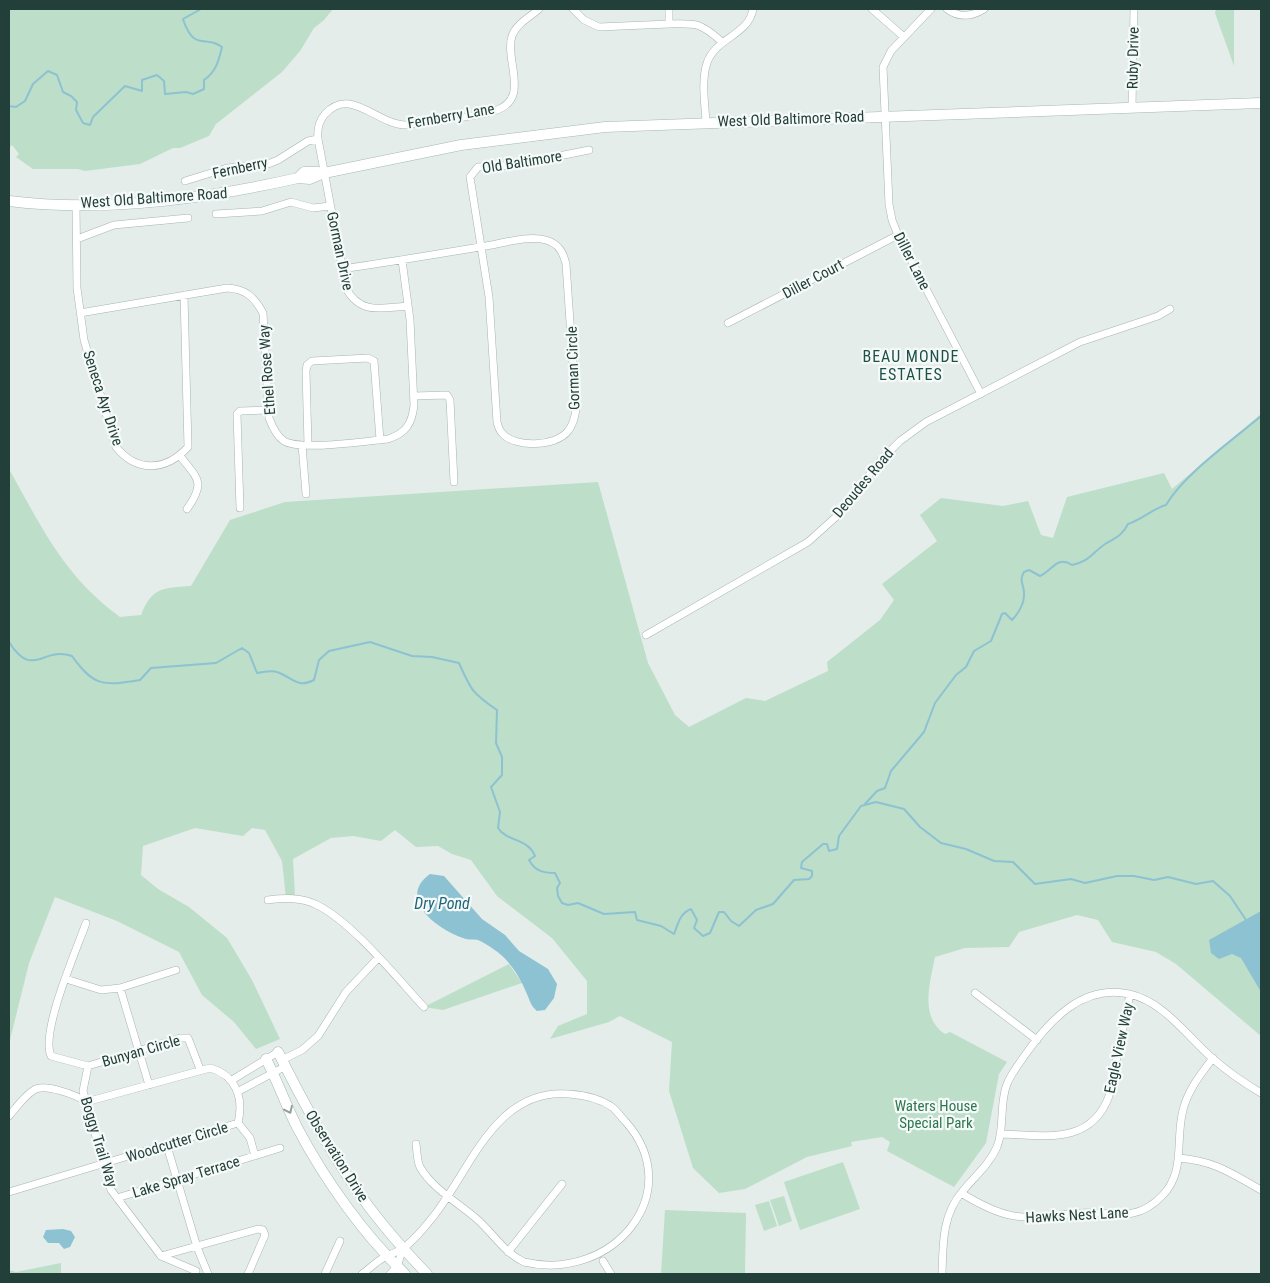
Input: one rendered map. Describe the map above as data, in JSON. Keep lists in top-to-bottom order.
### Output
{
  "streets": {
    "street": [
      "Ruby Drive",
      "Fernberry Lane",
      "West Old Baltimore Road",
      "Old Baltimore",
      "Fernberry",
      "Gorman Drive",
      "Diller Lane",
      "Diller Court",
      "Gorman Circle",
      "Ethel Rose Way",
      "Seneca Ayr Drive",
      "Deoudes Road",
      "Eagle View Way",
      "Bunyan Circle",
      "Boggy Trail Way",
      "Woodcutter Circle",
      "Observation Drive",
      "Lake Spray Terrace",
      "Hawks Nest Lane"
    ]
  },
  "crossings": [
    ["Ruby Drive", "West Old Baltimore Road"],
    ["Fernberry Lane", "West Old Baltimore Road"],
    ["Fernberry Lane", "Fernberry"],
    ["Fernberry Lane", "Gorman Drive"],
    ["West Old Baltimore Road", "Gorman Drive"],
    ["West Old Baltimore Road", "Diller Lane"],
    ["West Old Baltimore Road", "Seneca Ayr Drive"],
    ["Old Baltimore", "Gorman Circle"],
    ["Gorman Drive", "Gorman Circle"],
    ["Gorman Drive", "Ethel Rose Way"],
    ["Diller Lane", "Diller Court"],
    ["Diller Lane", "Deoudes Road"],
    ["Gorman Circle", "Ethel Rose Way"],
    ["Ethel Rose Way", "Seneca Ayr Drive"],
    ["Bunyan Circle", "Boggy Trail Way"],
    ["Boggy Trail Way", "Woodcutter Circle"],
    ["Boggy Trail Way", "Lake Spray Terrace"],
    ["Woodcutter Circle", "Lake Spray Terrace"]
  ],
  "districts": ["BEAU MONDE ESTATES"],
  "water": ["Dry Pond"],
  "parks": ["Waters House Special Park"]
}
